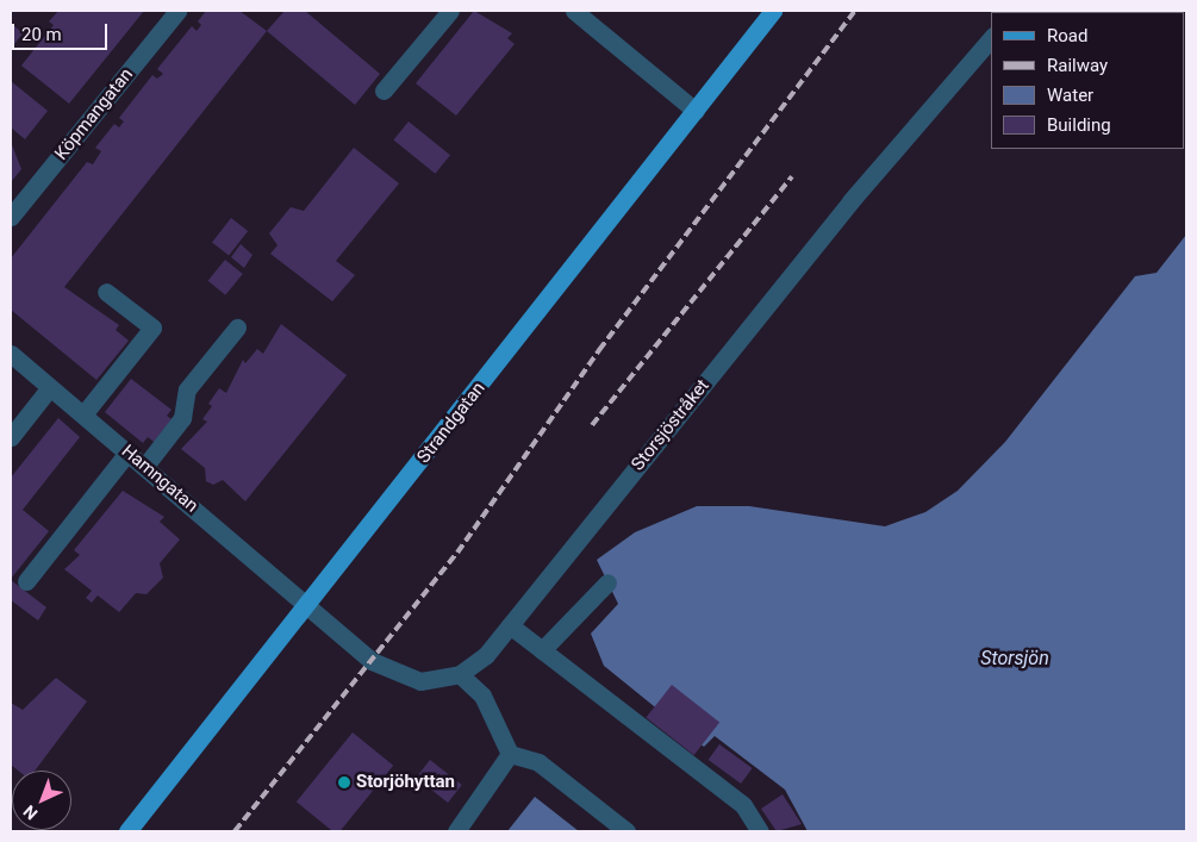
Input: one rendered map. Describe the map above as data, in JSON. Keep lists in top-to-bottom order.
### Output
{
  "streets": {
    "main road": ["Strandgatan"],
    "street": ["Köpmangatan", "Storsjöstråket", "Hamngatan"]
  },
  "crossings": [
    ["Strandgatan", "Storsjöstråket"],
    ["Strandgatan", "Hamngatan"],
    ["Storsjöstråket", "Hamngatan"]
  ],
  "water": ["Storsjön"],
  "places": ["Storjöhyttan"],
  "legend": [
    "Road",
    "Railway",
    "Water",
    "Building"
  ],
  "scale_bar": "20 m",
  "north": "bottom left"
}
